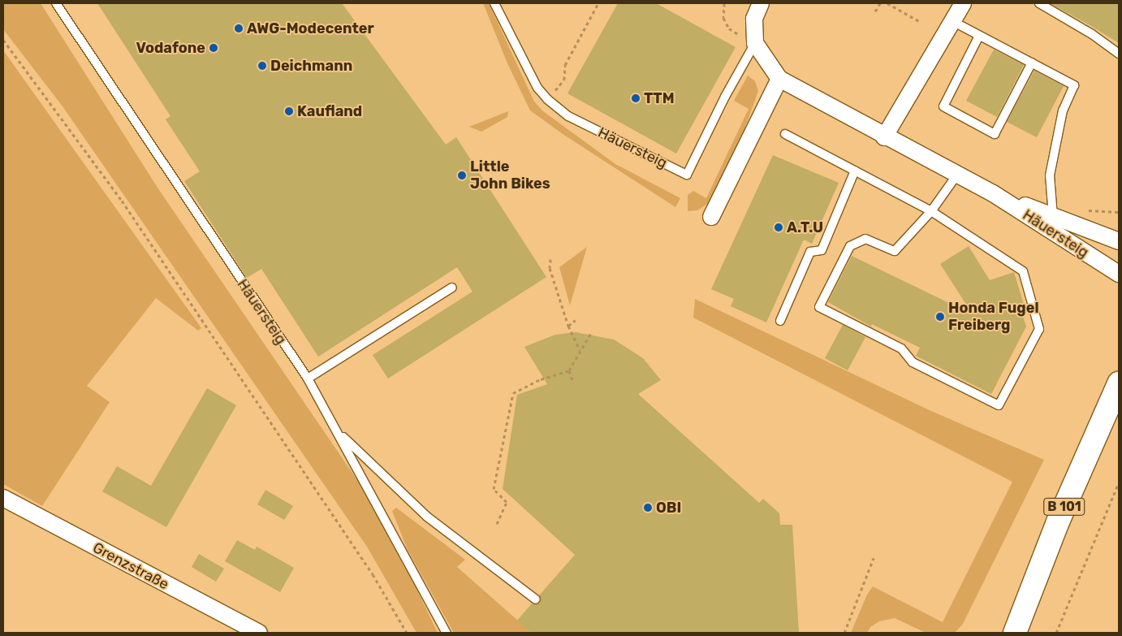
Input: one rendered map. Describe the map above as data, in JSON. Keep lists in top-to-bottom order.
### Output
{
  "streets": {
    "main road": ["B 101"],
    "street": ["Häuersteig", "Grenzstraße"]
  },
  "places": [
    "AWG-Modecenter",
    "Vodafone",
    "Deichmann",
    "TTM",
    "Kaufland",
    "Little John Bikes",
    "A.T.U",
    "Honda Fugel Freiberg",
    "OBI"
  ]
}
